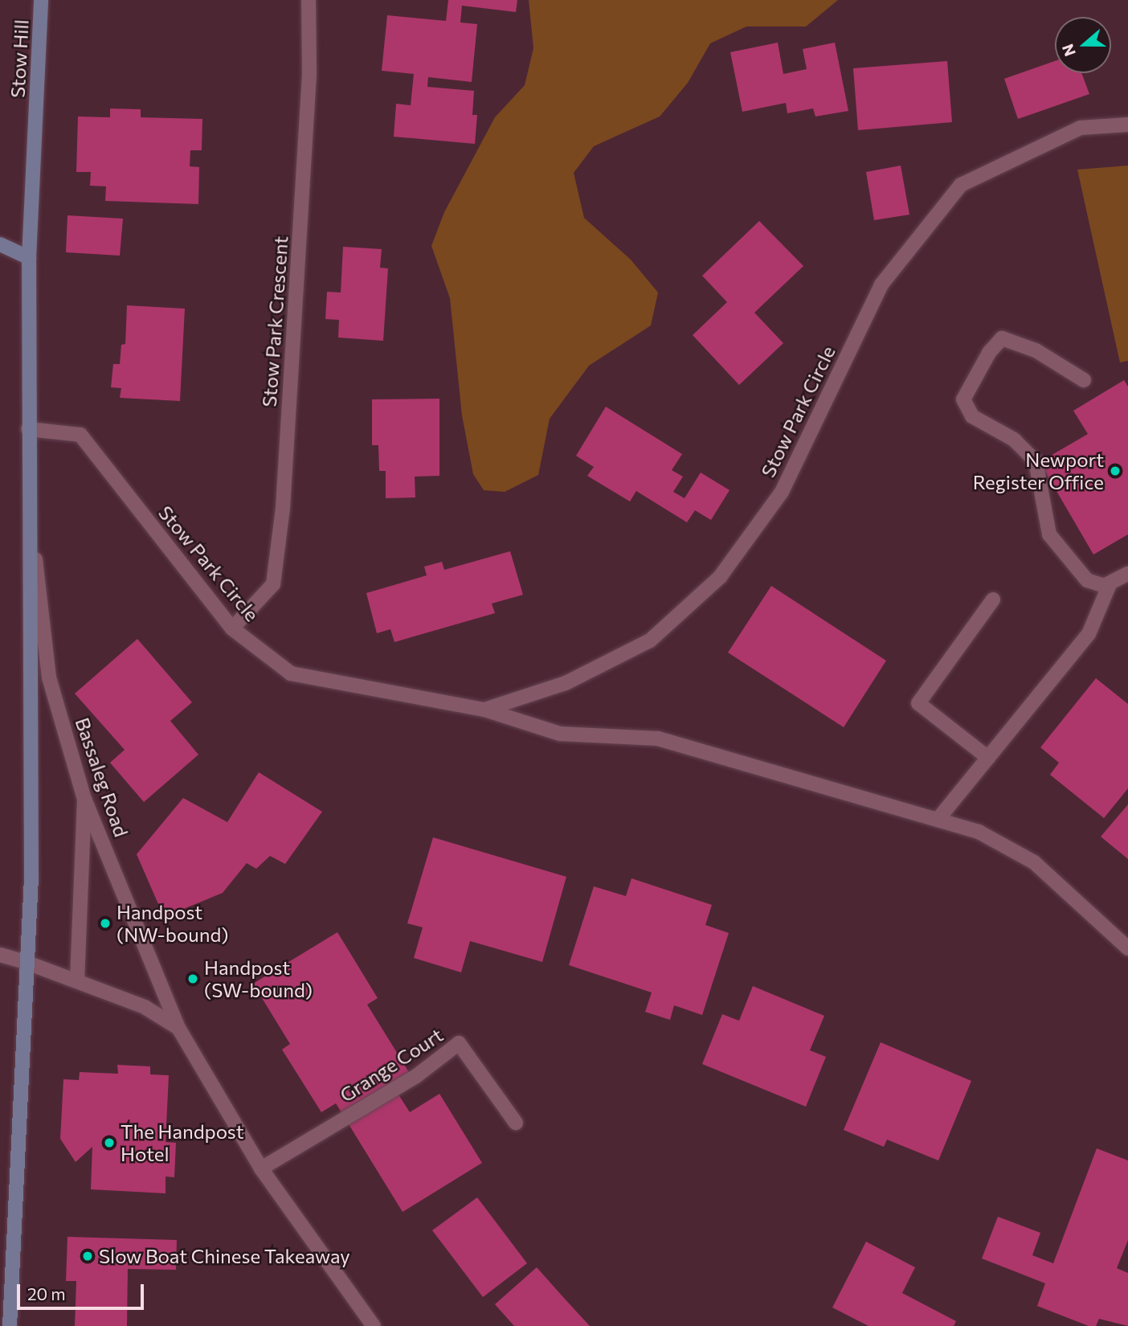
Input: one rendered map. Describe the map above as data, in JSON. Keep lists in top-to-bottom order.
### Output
{
  "streets": {
    "main road": ["Stow Hill"],
    "street": [
      "Stow Park Crescent",
      "Stow Park Circle",
      "Bassaleg Road",
      "Grange Court"
    ]
  },
  "crossings": [
    ["Stow Hill", "Stow Park Circle"],
    ["Stow Hill", "Bassaleg Road"],
    ["Stow Park Crescent", "Stow Park Circle"],
    ["Bassaleg Road", "Grange Court"]
  ],
  "places": [
    "Newport Register Office",
    "Handpost (NW-bound)",
    "Handpost (SW-bound)",
    "The Handpost Hotel",
    "Slow Boat Chinese Takeaway"
  ],
  "scale_bar": "20 m",
  "north": "left"
}
